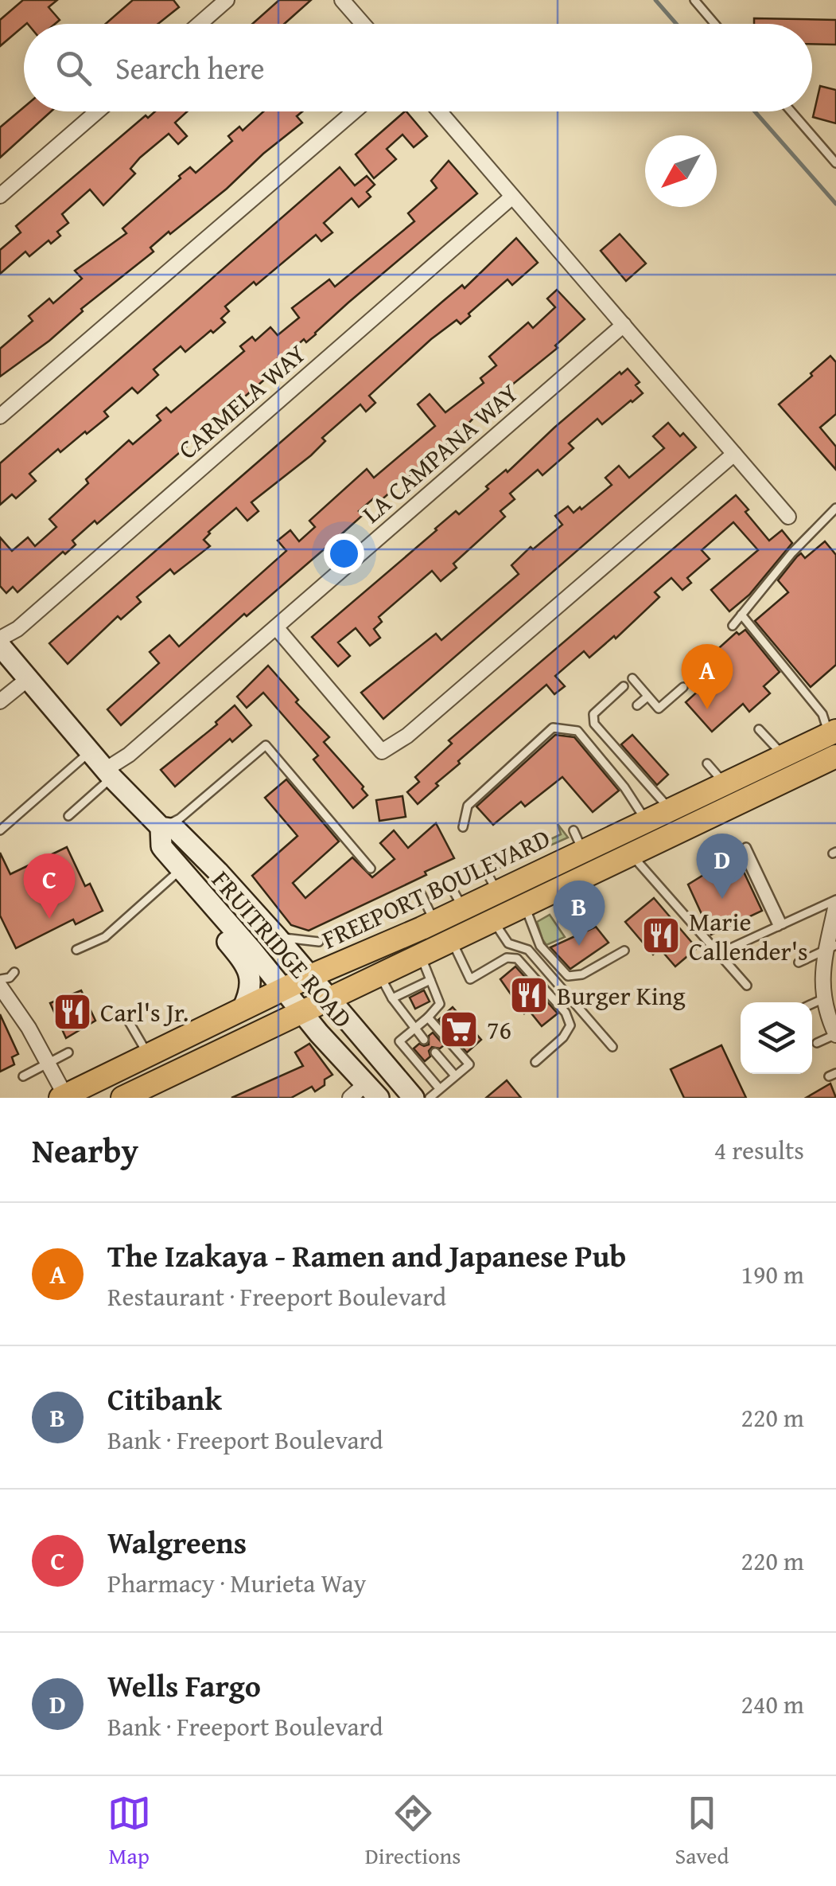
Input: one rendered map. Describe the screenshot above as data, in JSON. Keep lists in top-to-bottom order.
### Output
{
  "streets": {
    "main road": ["FREEPORT BOULEVARD", "FRUITRIDGE ROAD"],
    "street": ["CARMELA WAY", "LA CAMPANA WAY"]
  },
  "crossings": [
    ["LA CAMPANA WAY", "FRUITRIDGE ROAD"],
    ["FREEPORT BOULEVARD", "FRUITRIDGE ROAD"]
  ],
  "places": {
    "restaurant": ["Marie Callender's", "Burger King", "Carl's Jr."],
    "supermarket": ["76"]
  },
  "north": "bottom left",
  "page": {
    "search": "Search here",
    "pins": [
      "A",
      "D",
      "C",
      "B"
    ],
    "heading": ["Nearby", "4 results"],
    "list": [
      {
        "mark": "A",
        "name": "The Izakaya - Ramen and Japanese Pub",
        "note": "Restaurant · Freeport Boulevard",
        "value": "190 m"
      },
      {
        "mark": "B",
        "name": "Citibank",
        "note": "Bank · Freeport Boulevard",
        "value": "220 m"
      },
      {
        "mark": "C",
        "name": "Walgreens",
        "note": "Pharmacy · Murieta Way",
        "value": "220 m"
      },
      {
        "mark": "D",
        "name": "Wells Fargo",
        "note": "Bank · Freeport Boulevard",
        "value": "240 m"
      }
    ],
    "nav": ["Map", "Directions", "Saved"]
  }
}
